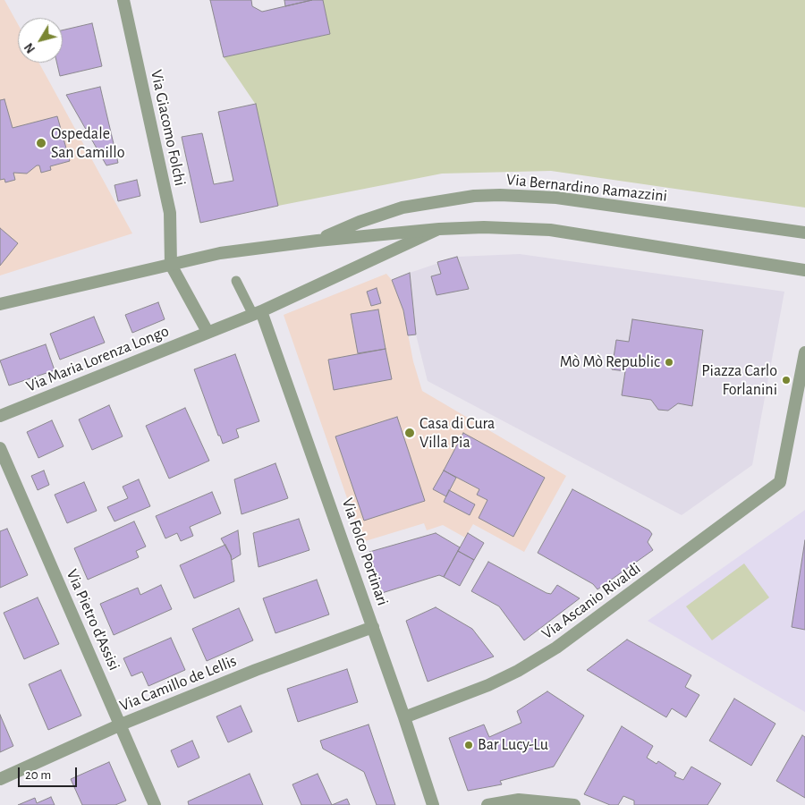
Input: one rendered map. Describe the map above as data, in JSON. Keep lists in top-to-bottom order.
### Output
{
  "streets": {
    "street": [
      "Via Giacomo Folchi",
      "Via Bernardino Ramazzini",
      "Via Maria Lorenza Longo",
      "Via Folco Portinari",
      "Via Ascanio Rivaldi",
      "Via Pietro d'Assisi",
      "Via Camillo de Lellis"
    ]
  },
  "crossings": [
    ["Via Giacomo Folchi", "Via Bernardino Ramazzini"],
    ["Via Bernardino Ramazzini", "Via Maria Lorenza Longo"],
    ["Via Bernardino Ramazzini", "Via Folco Portinari"],
    ["Via Folco Portinari", "Via Ascanio Rivaldi"],
    ["Via Folco Portinari", "Via Camillo de Lellis"],
    ["Via Pietro d'Assisi", "Via Camillo de Lellis"]
  ],
  "places": [
    "Ospedale San Camillo",
    "Mò Mò Republic",
    "Piazza Carlo Forlanini",
    "Casa di Cura Villa Pia",
    "Bar Lucy-Lu"
  ],
  "scale_bar": "20 m",
  "north": "bottom left"
}
